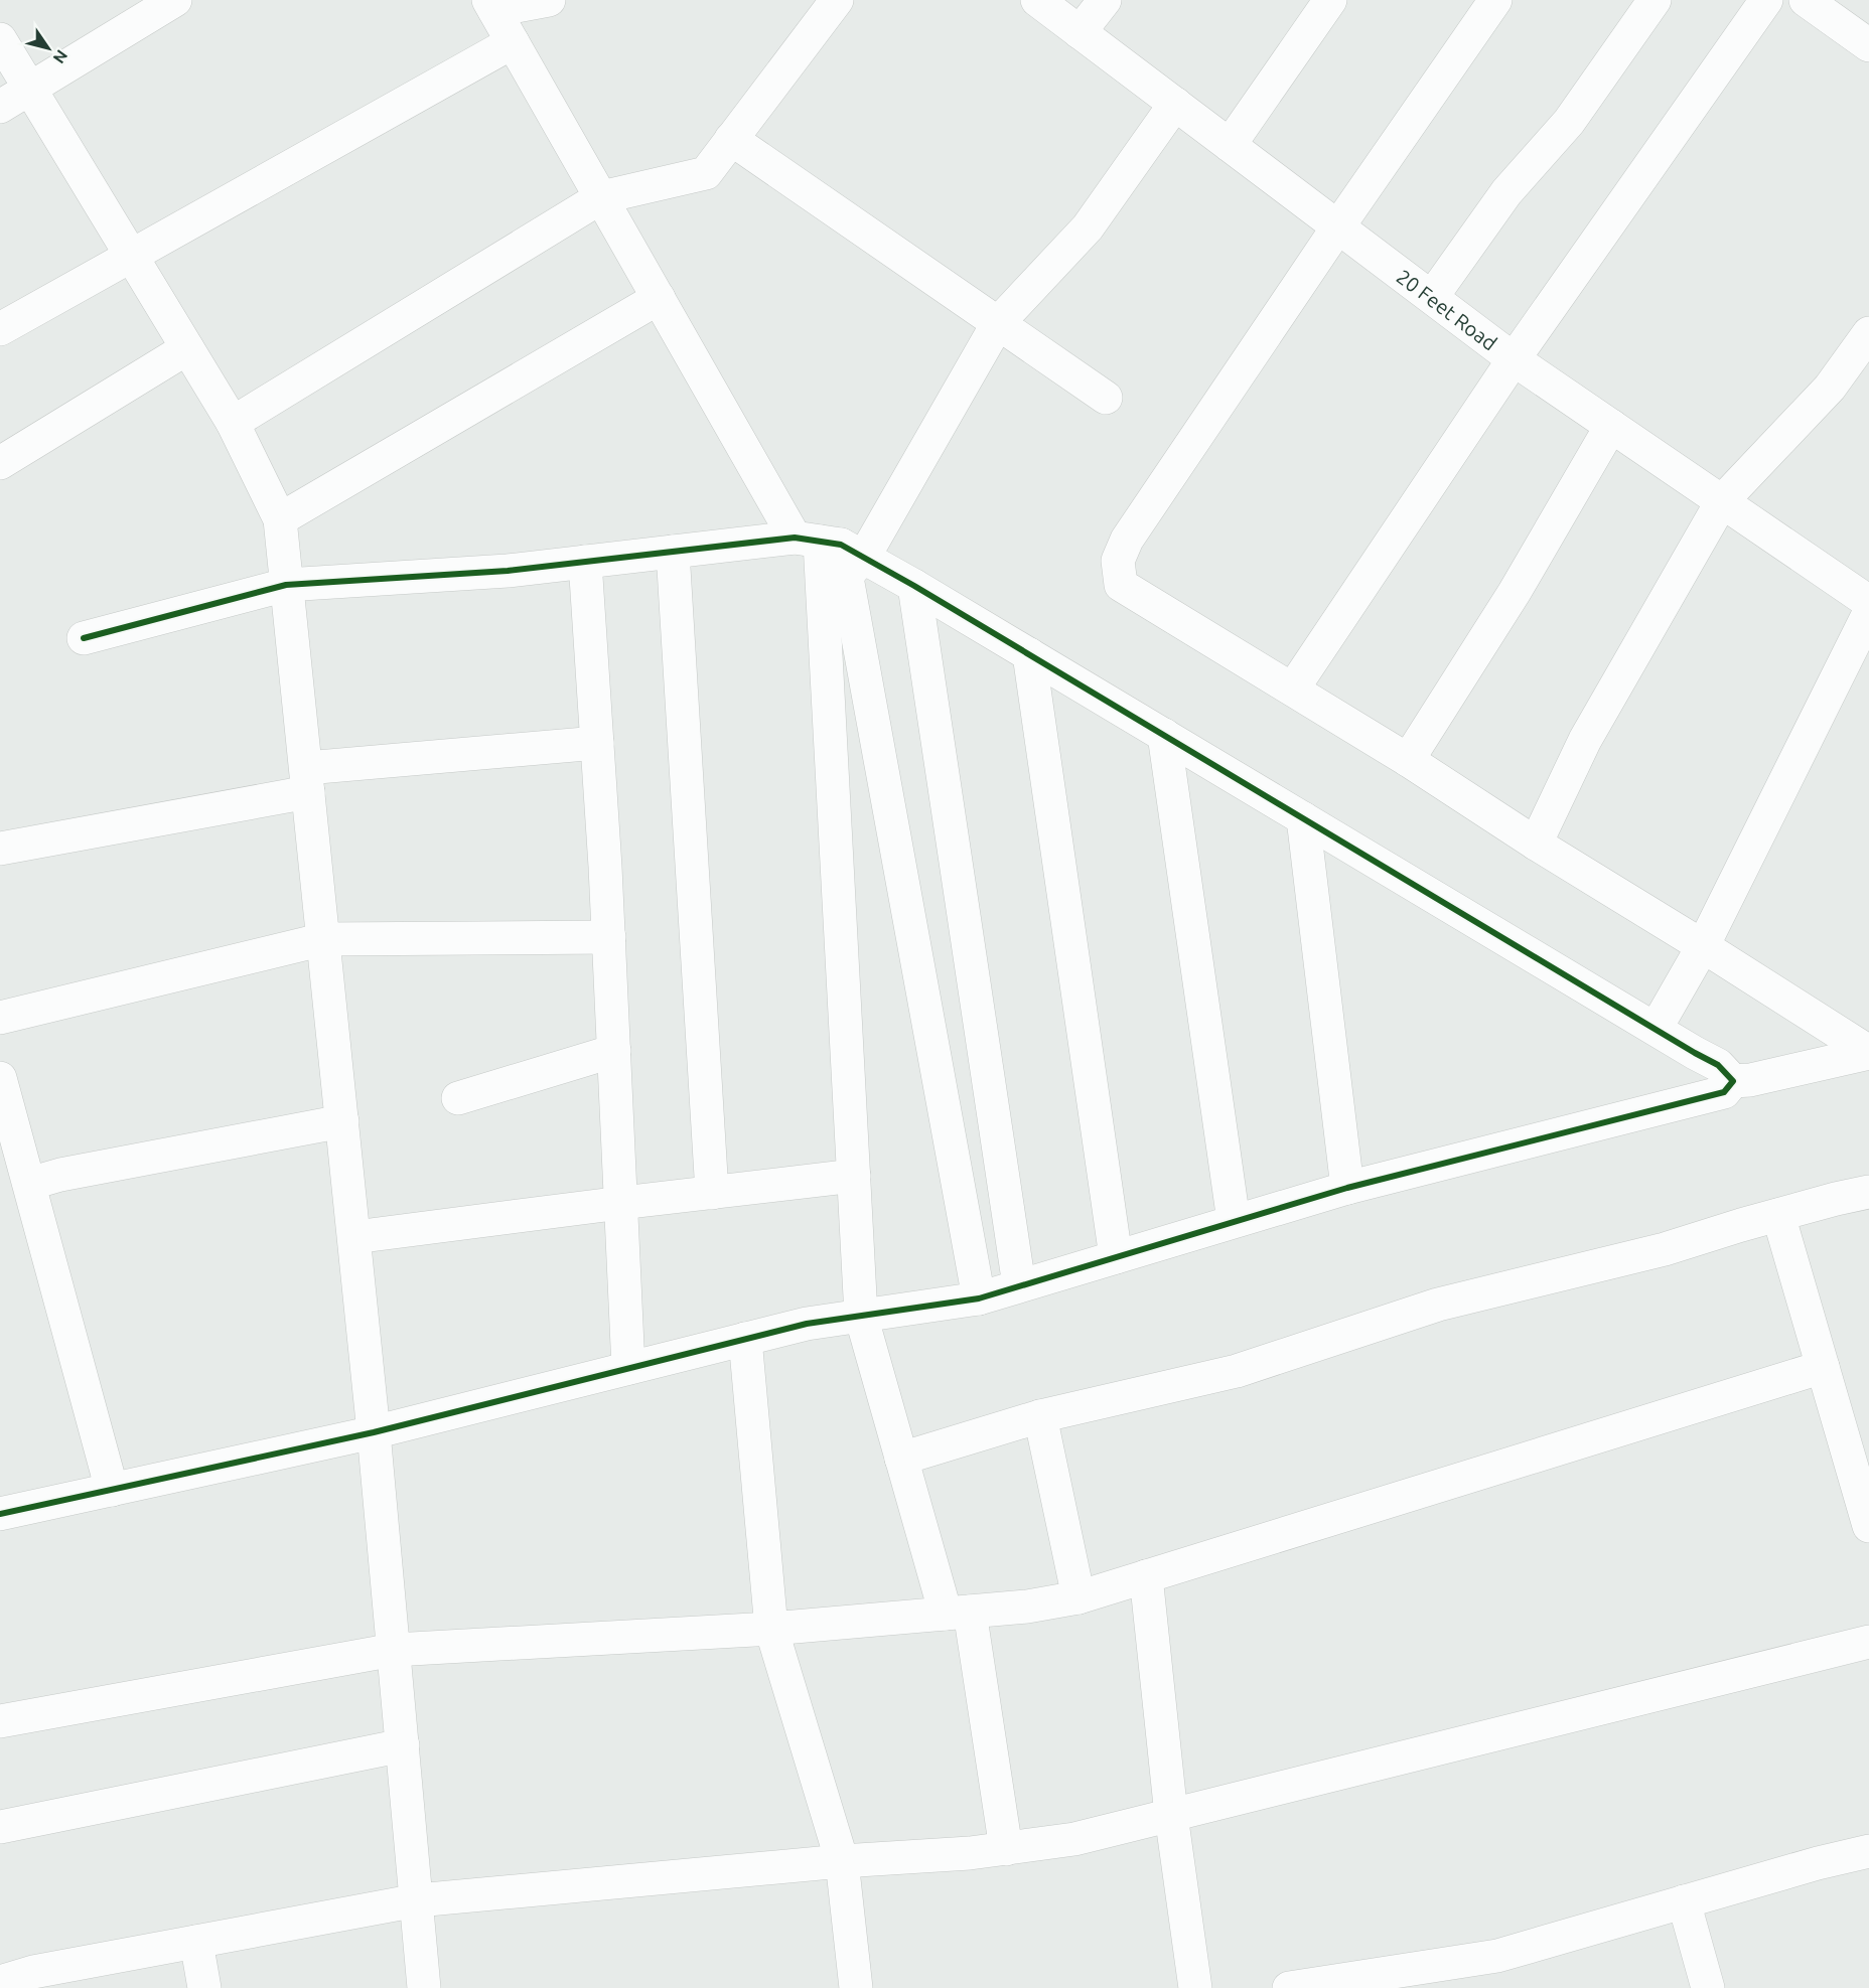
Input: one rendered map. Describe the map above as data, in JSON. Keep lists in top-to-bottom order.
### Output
{
  "streets": {
    "street": ["20 Feet Road"]
  },
  "north": "bottom right"
}
